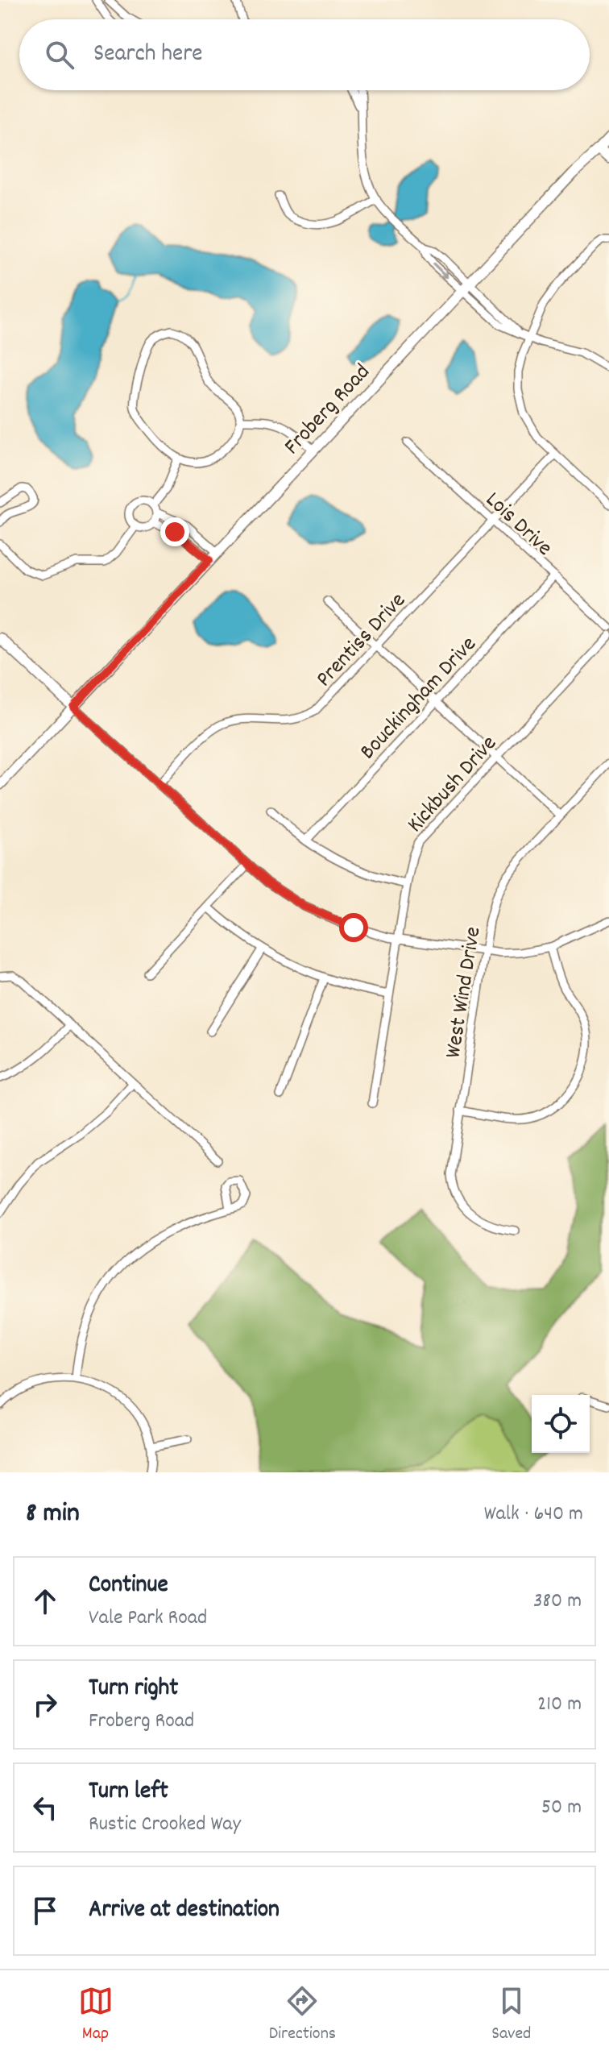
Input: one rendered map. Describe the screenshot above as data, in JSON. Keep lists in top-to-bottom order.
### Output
{
  "streets": {
    "main road": ["Froberg Road"],
    "street": [
      "Lois Drive",
      "Prentiss Drive",
      "Bouckingham Drive",
      "Kickbush Drive",
      "West Wind Drive"
    ]
  },
  "crossings": [
    ["Lois Drive", "Prentiss Drive"],
    ["Lois Drive", "Bouckingham Drive"]
  ],
  "page": {
    "search": "Search here",
    "heading": ["8 min", "Walk · 640 m"],
    "list": [
      ["Continue", "Vale Park Road", "380 m"],
      ["Turn right", "Froberg Road", "210 m"],
      ["Turn left", "Rustic Crooked Way", "50 m"],
      "Arrive at destination"
    ],
    "nav": ["Map", "Directions", "Saved"]
  }
}
